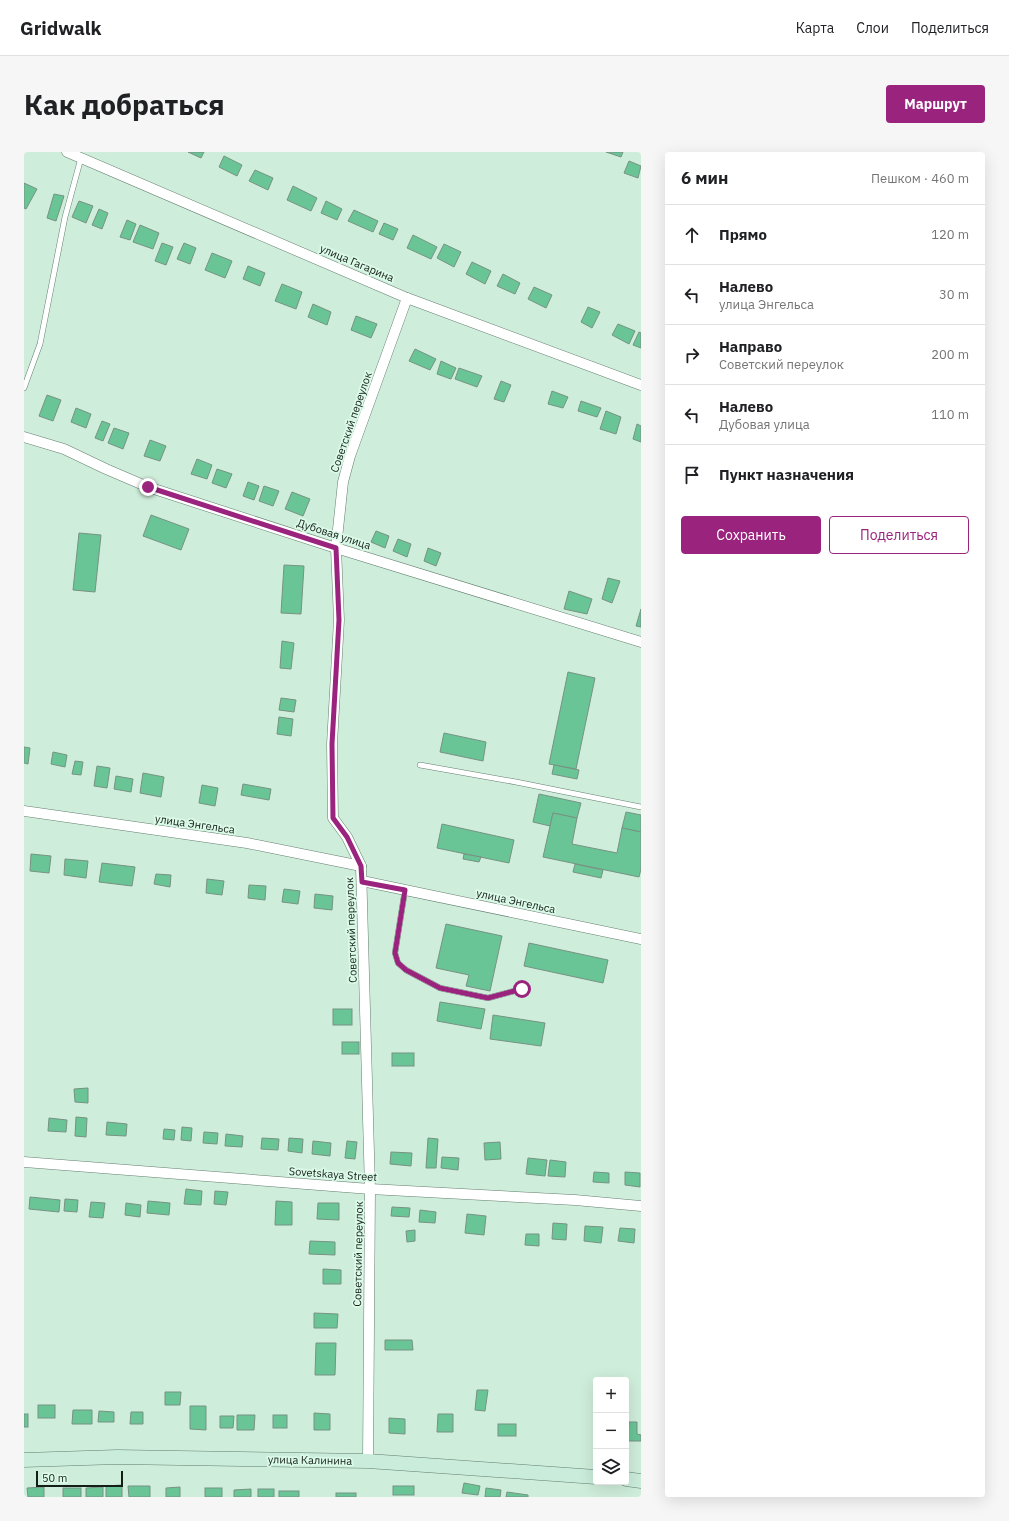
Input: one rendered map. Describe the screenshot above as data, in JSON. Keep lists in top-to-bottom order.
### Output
{
  "streets": {
    "street": [
      "улица Гагарина",
      "Советский переулок",
      "Дубовая улица",
      "улица Энгельса",
      "Sovetskaya Street",
      "улица Калинина"
    ]
  },
  "crossings": [
    ["улица Гагарина", "Советский переулок"],
    ["Советский переулок", "Дубовая улица"],
    ["Советский переулок", "улица Энгельса"],
    ["Советский переулок", "Sovetskaya Street"],
    ["Советский переулок", "улица Калинина"]
  ],
  "scale_bar": "50 m",
  "page": {
    "header": "Gridwalk",
    "nav": ["Карта", "Слои", "Поделиться"],
    "buttons": [
      "Маршрут",
      ["Сохранить", "Поделиться"]
    ],
    "title": "Как добраться",
    "heading": ["6 мин", "Пешком · 460 m"],
    "list": [
      ["Прямо", "120 m"],
      ["Налево", "улица Энгельса", "30 m"],
      ["Направо", "Советский переулок", "200 m"],
      ["Налево", "Дубовая улица", "110 m"],
      "Пункт назначения"
    ],
    "map_buttons": ["+", "−"],
    "scale": "50 m"
  }
}
